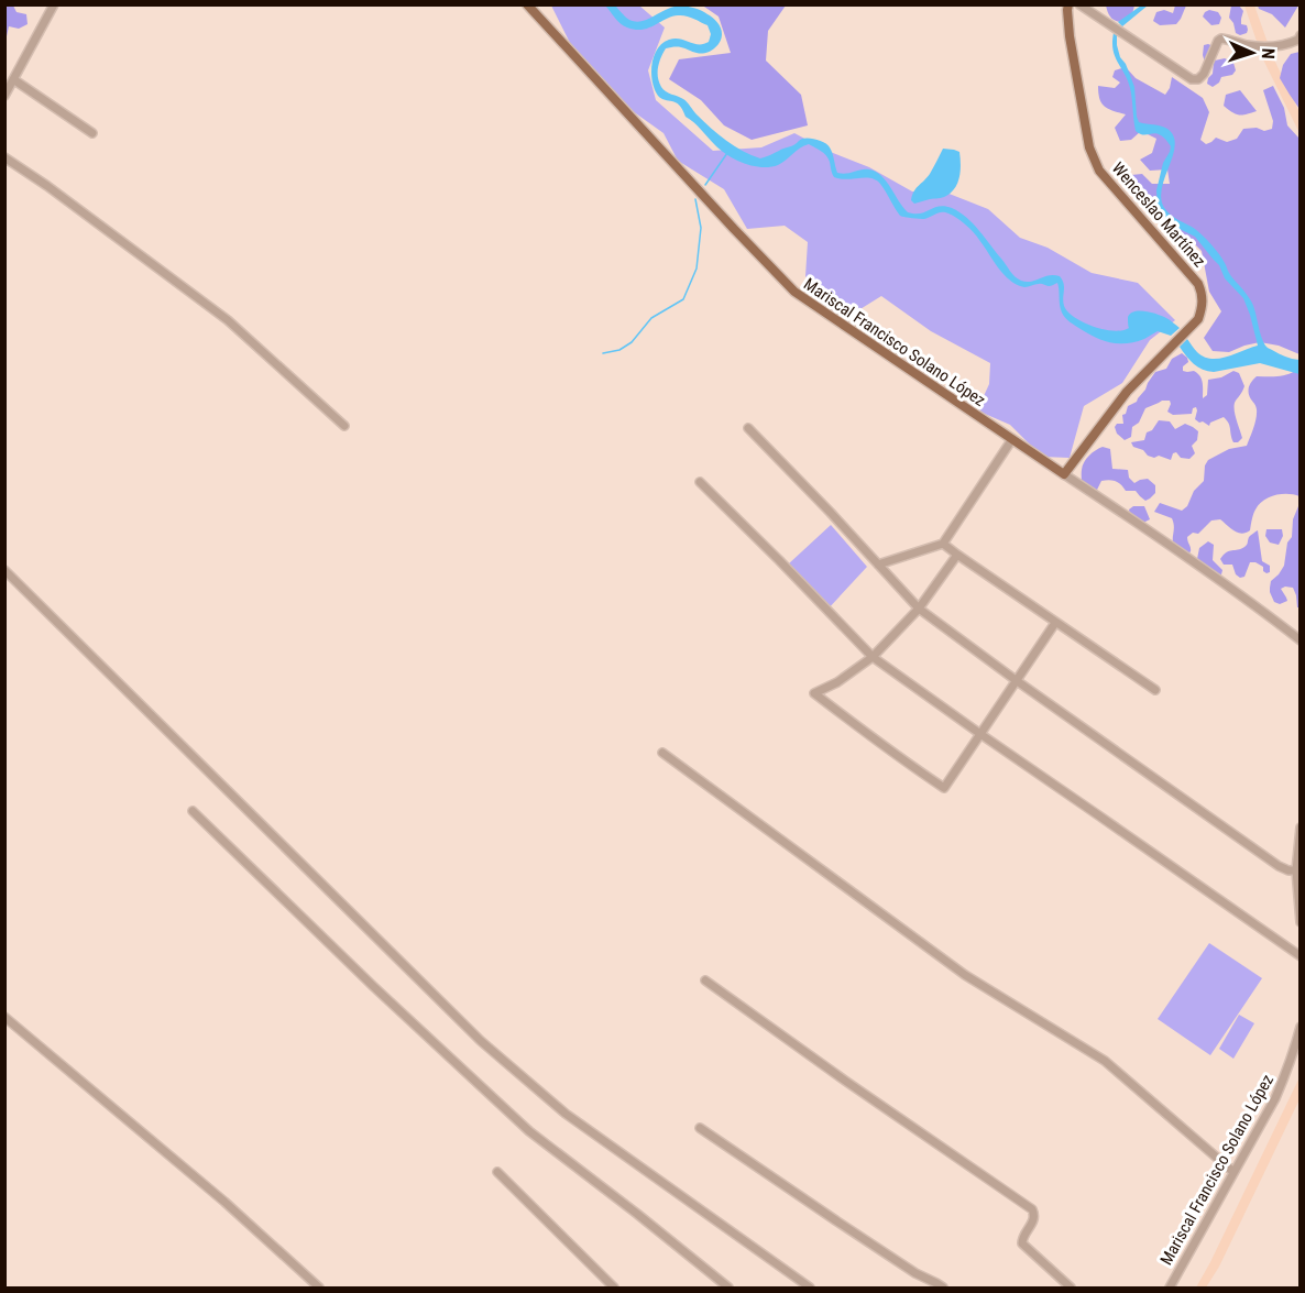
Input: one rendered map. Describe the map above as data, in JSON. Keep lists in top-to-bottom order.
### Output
{
  "streets": {
    "main road": ["Wenceslao Martínez", "Mariscal Francisco Solano López"]
  },
  "crossings": [
    ["Wenceslao Martínez", "Mariscal Francisco Solano López"]
  ],
  "north": "right"
}
